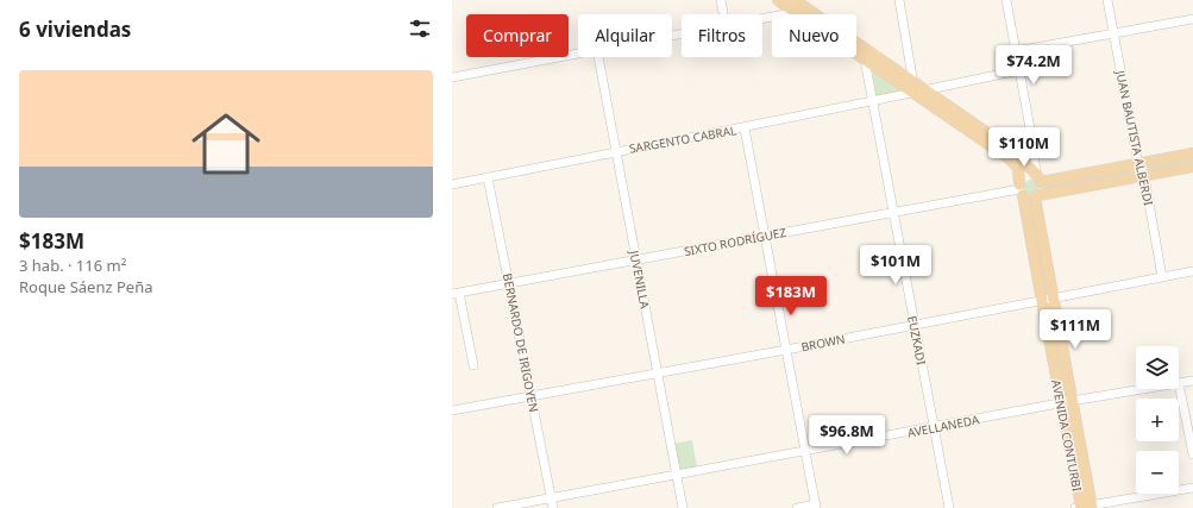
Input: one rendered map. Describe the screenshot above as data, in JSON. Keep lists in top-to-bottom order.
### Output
{
  "streets": {
    "main road": ["AVENIDA CONTURBI"],
    "street": [
      "JUAN BAUTISTA ALBERDI",
      "SARGENTO CABRAL",
      "SIXTO RODRÍGUEZ",
      "JUVENILLA",
      "EUZKADI",
      "BERNARDO DE IRIGOYEN",
      "BROWN",
      "AVELLANEDA"
    ]
  },
  "crossings": [
    ["JUAN BAUTISTA ALBERDI", "BROWN"],
    ["SARGENTO CABRAL", "JUVENILLA"],
    ["SARGENTO CABRAL", "EUZKADI"],
    ["SARGENTO CABRAL", "BERNARDO DE IRIGOYEN"],
    ["SIXTO RODRÍGUEZ", "JUVENILLA"],
    ["SIXTO RODRÍGUEZ", "EUZKADI"],
    ["SIXTO RODRÍGUEZ", "BERNARDO DE IRIGOYEN"],
    ["SIXTO RODRÍGUEZ", "AVENIDA CONTURBI"],
    ["JUVENILLA", "BROWN"],
    ["JUVENILLA", "AVELLANEDA"],
    ["EUZKADI", "BROWN"],
    ["EUZKADI", "AVELLANEDA"],
    ["BERNARDO DE IRIGOYEN", "BROWN"],
    ["BERNARDO DE IRIGOYEN", "AVELLANEDA"],
    ["BROWN", "AVENIDA CONTURBI"],
    ["AVELLANEDA", "AVENIDA CONTURBI"]
  ],
  "page": {
    "heading": "6 viviendas",
    "chip": [
      "Comprar",
      "Alquilar",
      "Filtros",
      "Nuevo"
    ],
    "price": [
      "$74.2M",
      "$110M",
      "$101M",
      "$183M",
      "$111M",
      "$96.8M"
    ],
    "list": [
      {
        "name": "$183M",
        "note": "3 hab. · 116 m² · Roque Sáenz Peña"
      }
    ],
    "map_buttons": ["+", "−"]
  }
}
